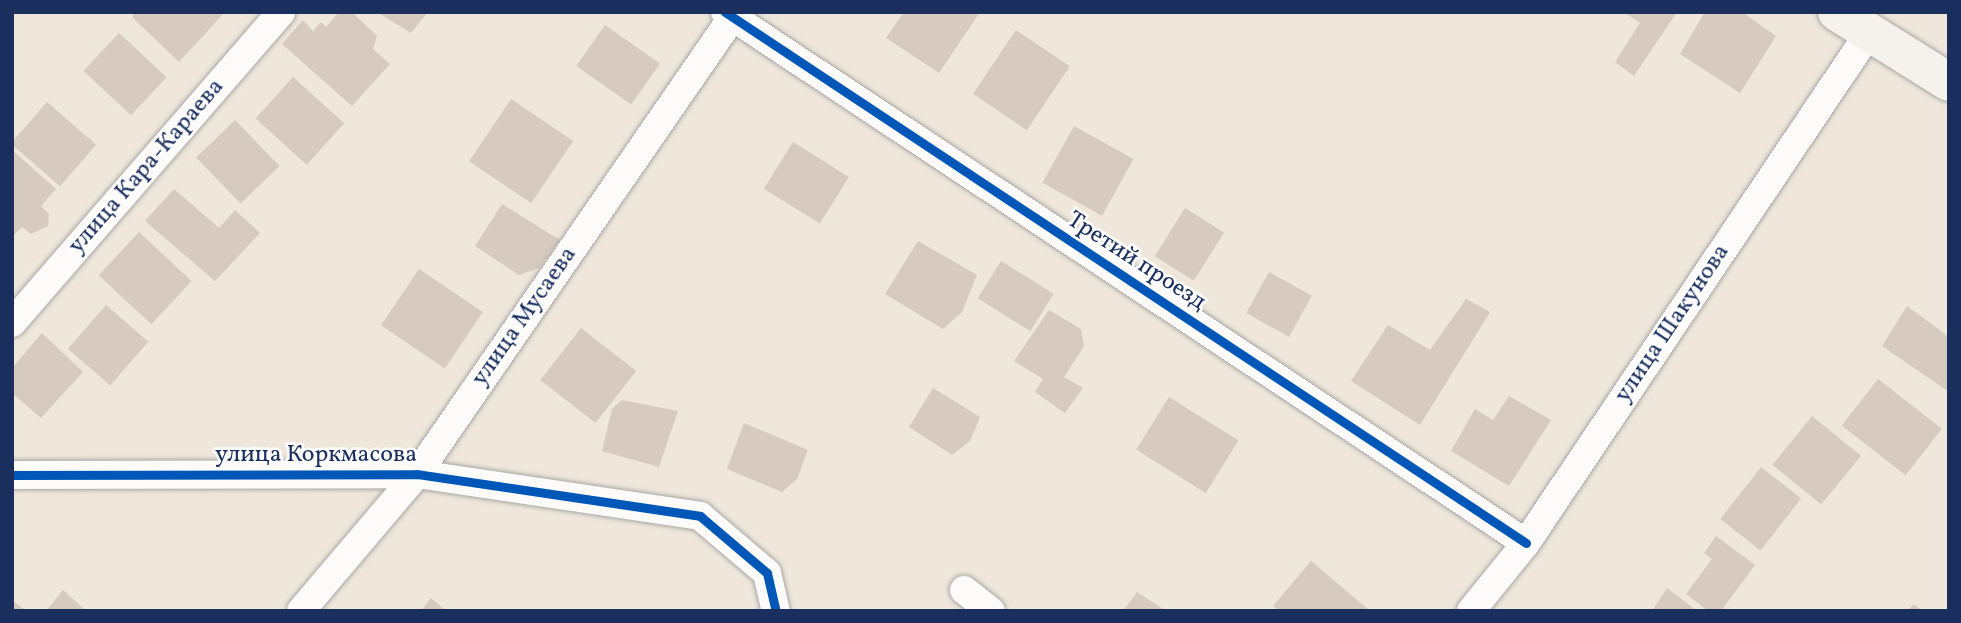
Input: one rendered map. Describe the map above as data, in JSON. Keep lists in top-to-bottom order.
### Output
{
  "streets": {
    "street": [
      "улица Кара-Караева",
      "Третий проезд",
      "улица Мусаева",
      "улица Шакунова",
      "улица Коркмасова"
    ]
  },
  "crossings": [
    ["Третий проезд", "улица Мусаева"],
    ["Третий проезд", "улица Шакунова"],
    ["улица Мусаева", "улица Коркмасова"]
  ]
}
